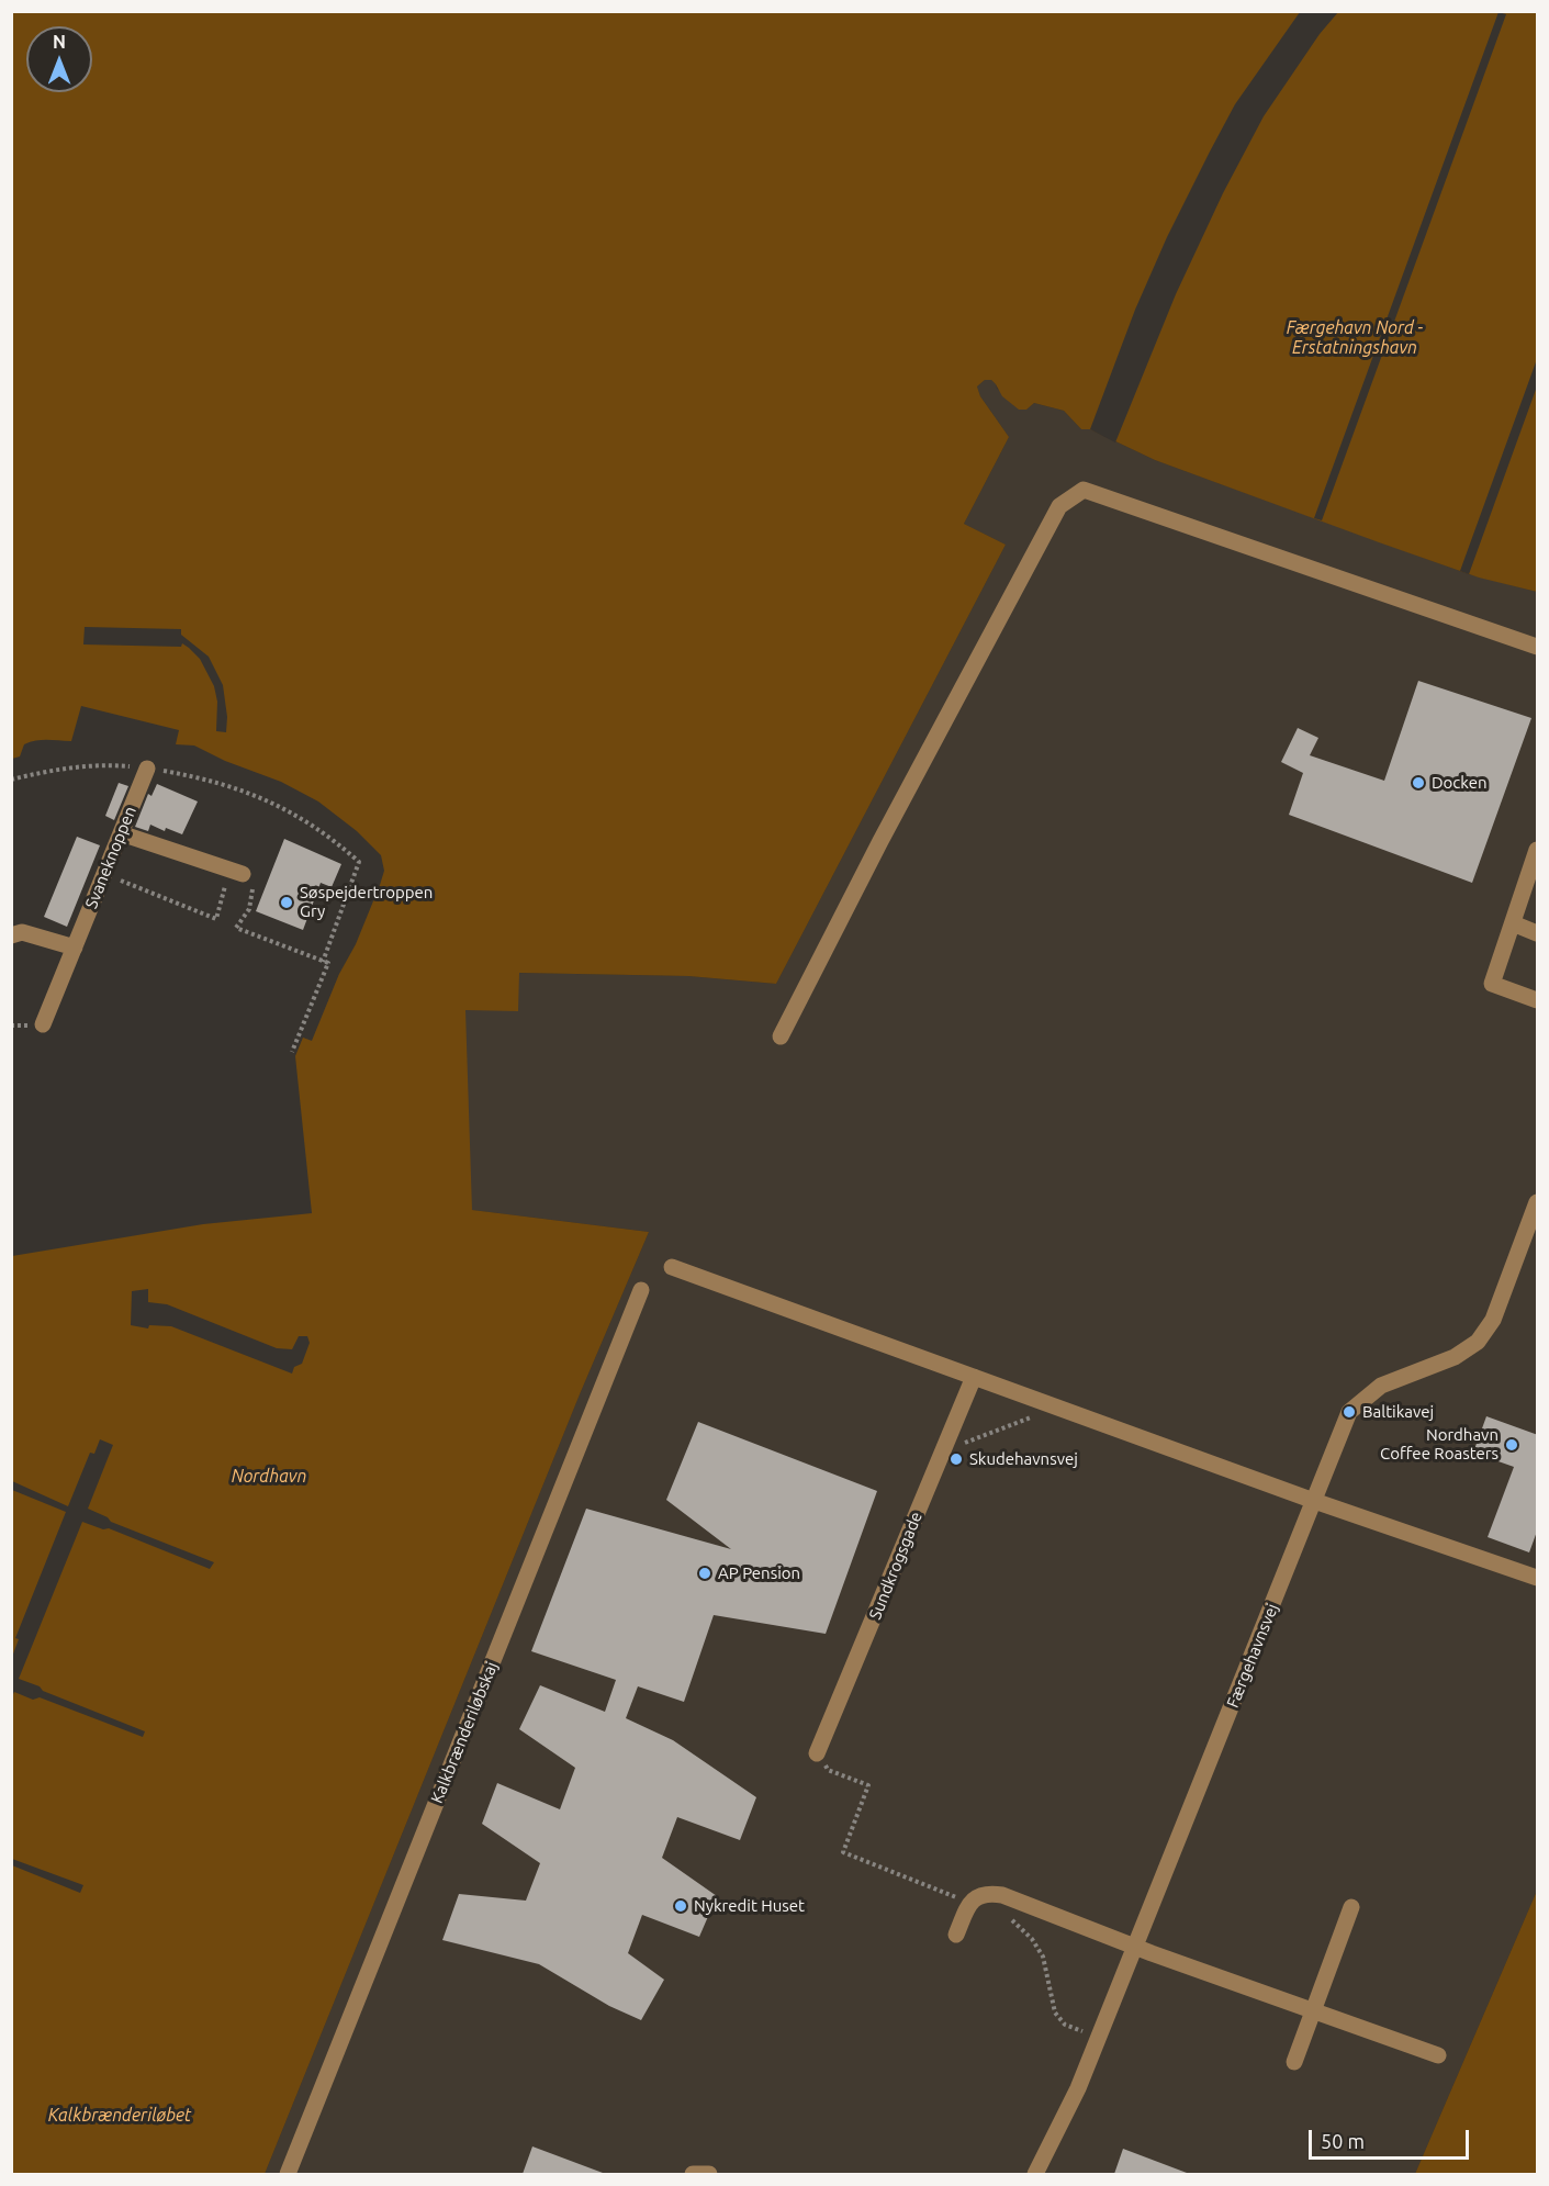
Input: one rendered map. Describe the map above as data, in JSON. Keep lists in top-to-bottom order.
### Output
{
  "streets": {
    "street": [
      "Svaneknoppen",
      "Sundkrogsgade",
      "Færgehavnsvej",
      "Kalkbrænderiløbskaj"
    ]
  },
  "water": ["Færgehavn Nord - Erstatningshavn", "Nordhavn", "Kalkbrænderiløbet"],
  "places": [
    "Docken",
    "Søspejdertroppen Gry",
    "Baltikavej",
    "Nordhavn Coffee Roasters",
    "Skudehavnsvej",
    "AP Pension",
    "Nykredit Huset"
  ],
  "scale_bar": "50 m",
  "north": "top"
}
